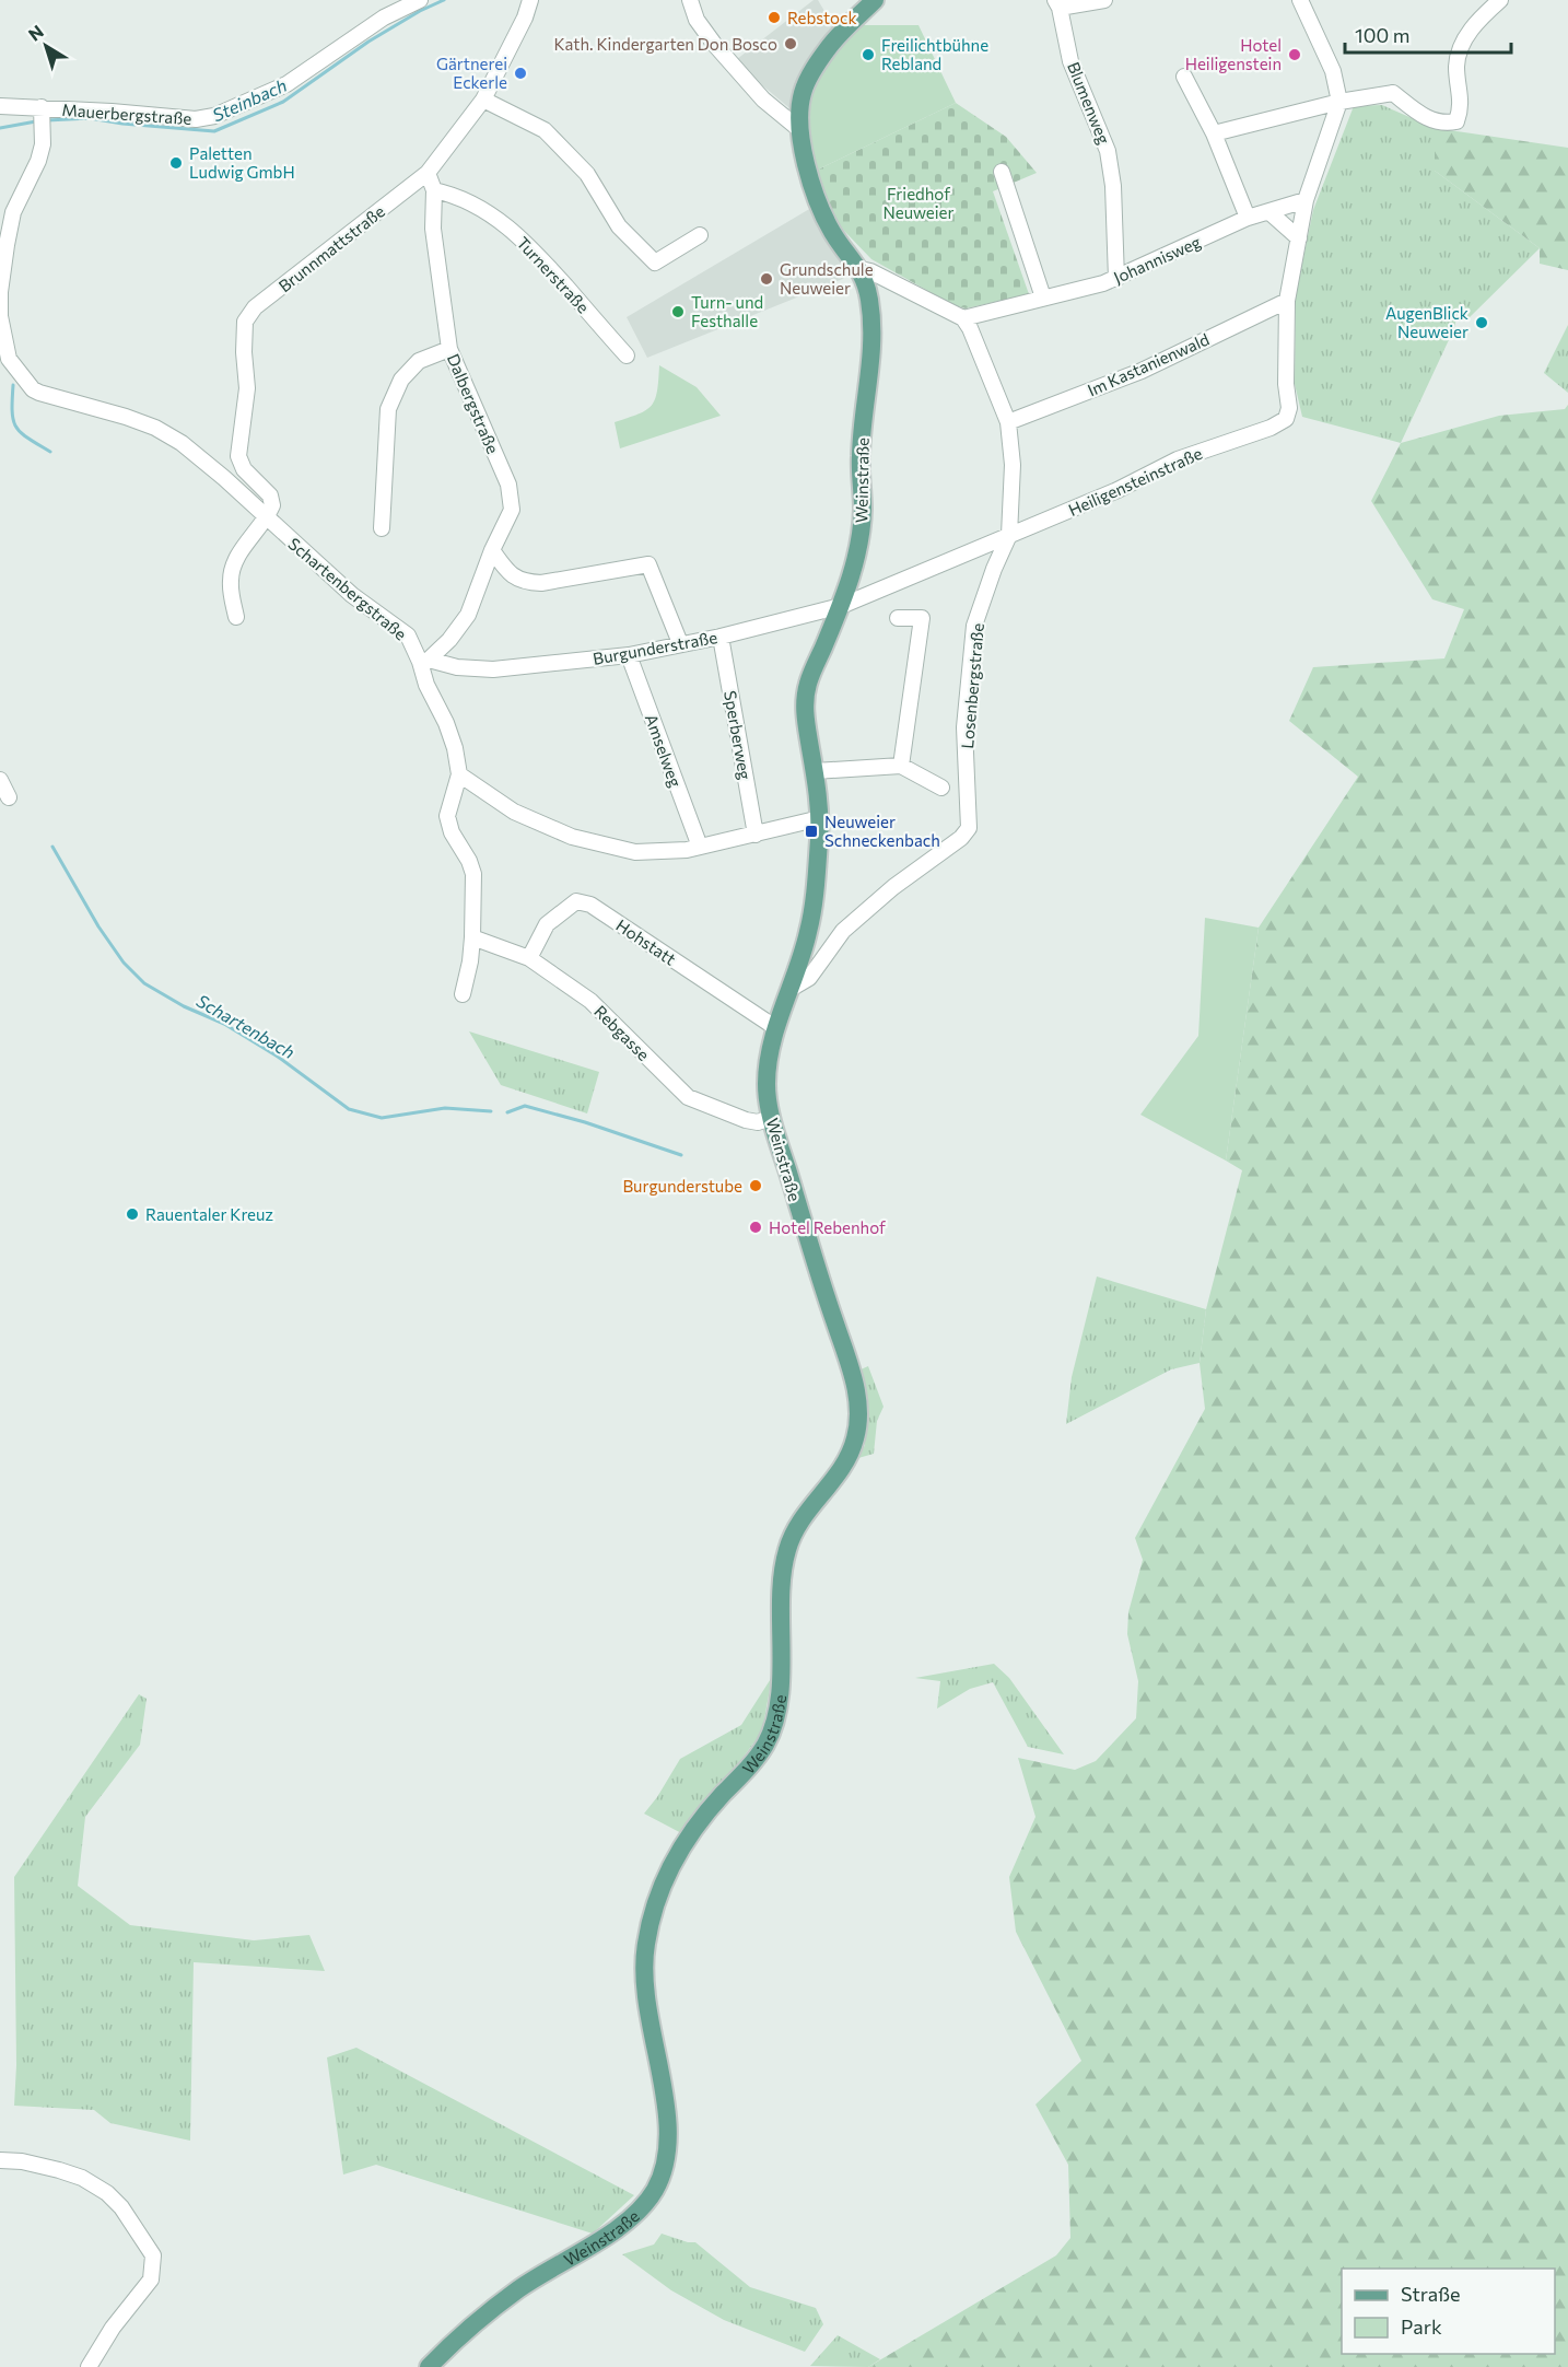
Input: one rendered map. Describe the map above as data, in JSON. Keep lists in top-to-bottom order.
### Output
{
  "streets": {
    "main road": ["Weinstraße"],
    "street": [
      "Blumenweg",
      "Mauerbergstraße",
      "Brunnmattstraße",
      "Johannisweg",
      "Turnerstraße",
      "Im Kastanienwald",
      "Dalbergstraße",
      "Heiligensteinstraße",
      "Schartenbergstraße",
      "Burgunderstraße",
      "Losenbergstraße",
      "Sperberweg",
      "Amselweg",
      "Hohstatt",
      "Rebgasse"
    ]
  },
  "crossings": [
    ["Blumenweg", "Johannisweg"],
    ["Mauerbergstraße", "Schartenbergstraße"],
    ["Brunnmattstraße", "Dalbergstraße"],
    ["Brunnmattstraße", "Schartenbergstraße"],
    ["Johannisweg", "Heiligensteinstraße"],
    ["Johannisweg", "Losenbergstraße"],
    ["Turnerstraße", "Dalbergstraße"],
    ["Im Kastanienwald", "Heiligensteinstraße"],
    ["Im Kastanienwald", "Losenbergstraße"],
    ["Dalbergstraße", "Schartenbergstraße"],
    ["Dalbergstraße", "Burgunderstraße"],
    ["Weinstraße", "Heiligensteinstraße"],
    ["Weinstraße", "Burgunderstraße"],
    ["Weinstraße", "Losenbergstraße"],
    ["Weinstraße", "Hohstatt"],
    ["Weinstraße", "Rebgasse"],
    ["Heiligensteinstraße", "Burgunderstraße"],
    ["Heiligensteinstraße", "Losenbergstraße"],
    ["Schartenbergstraße", "Burgunderstraße"],
    ["Schartenbergstraße", "Rebgasse"],
    ["Burgunderstraße", "Sperberweg"],
    ["Burgunderstraße", "Amselweg"],
    ["Hohstatt", "Rebgasse"]
  ],
  "water": ["Steinbach", "Schartenbach"],
  "parks": ["Friedhof Neuweier"],
  "places": {
    "other": [
      "Rebstock",
      "Kath. Kindergarten Don Bosco",
      "Freilichtbühne Rebland",
      "Hotel Heiligenstein",
      "Gärtnerei Eckerle",
      "Paletten Ludwig GmbH",
      "Grundschule Neuweier",
      "Turn- und Festhalle",
      "AugenBlick Neuweier",
      "Burgunderstube",
      "Rauentaler Kreuz",
      "Hotel Rebenhof"
    ],
    "transit": ["Neuweier Schneckenbach"]
  },
  "legend": ["Straße", "Park"],
  "scale_bar": "100 m",
  "north": "top left"
}
